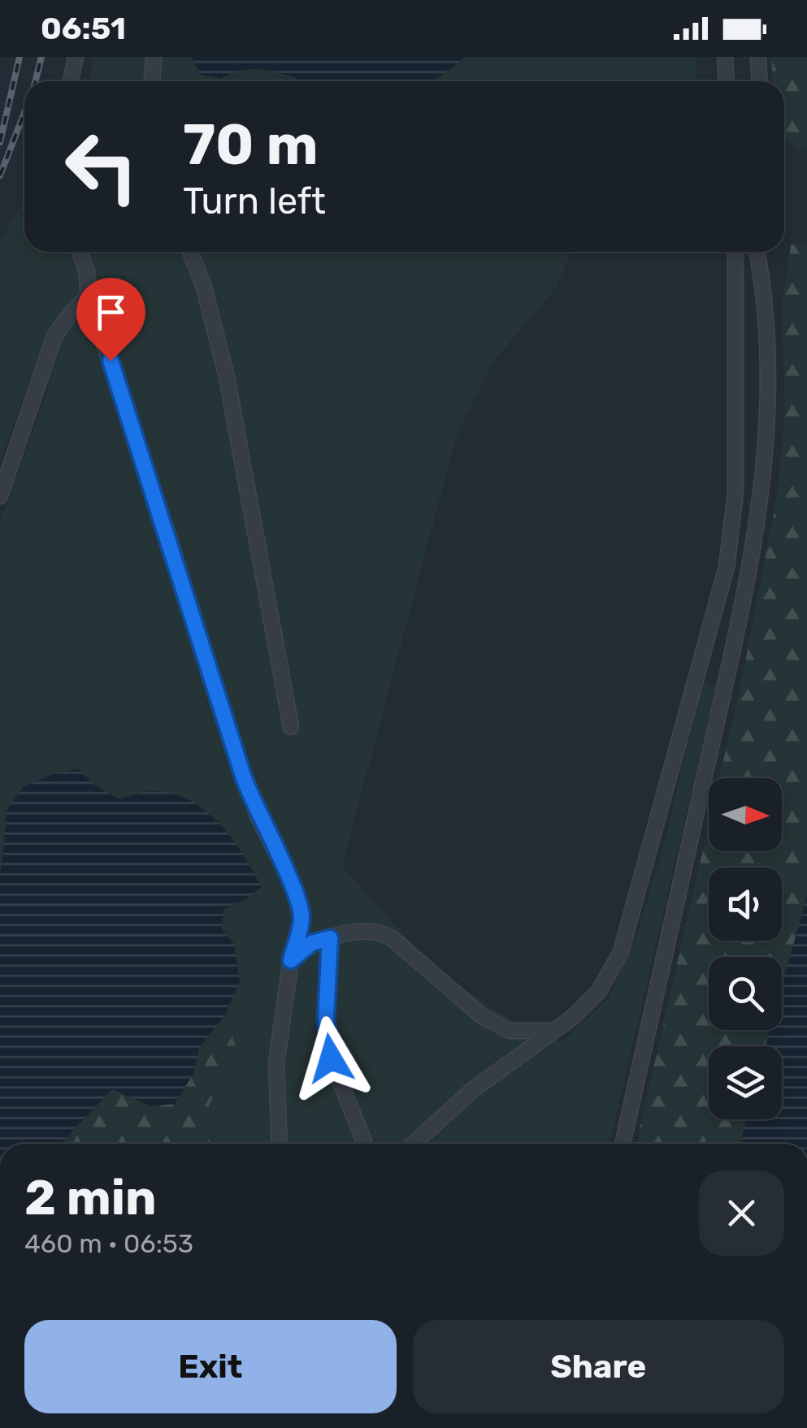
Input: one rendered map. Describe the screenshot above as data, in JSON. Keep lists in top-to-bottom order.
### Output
{
  "north": "right",
  "page": {
    "status": "06:51",
    "turn": ["70 m", "Turn left"],
    "heading": ["2 min", "460 m · 06:53"],
    "buttons": ["Exit", "Share"]
  }
}
